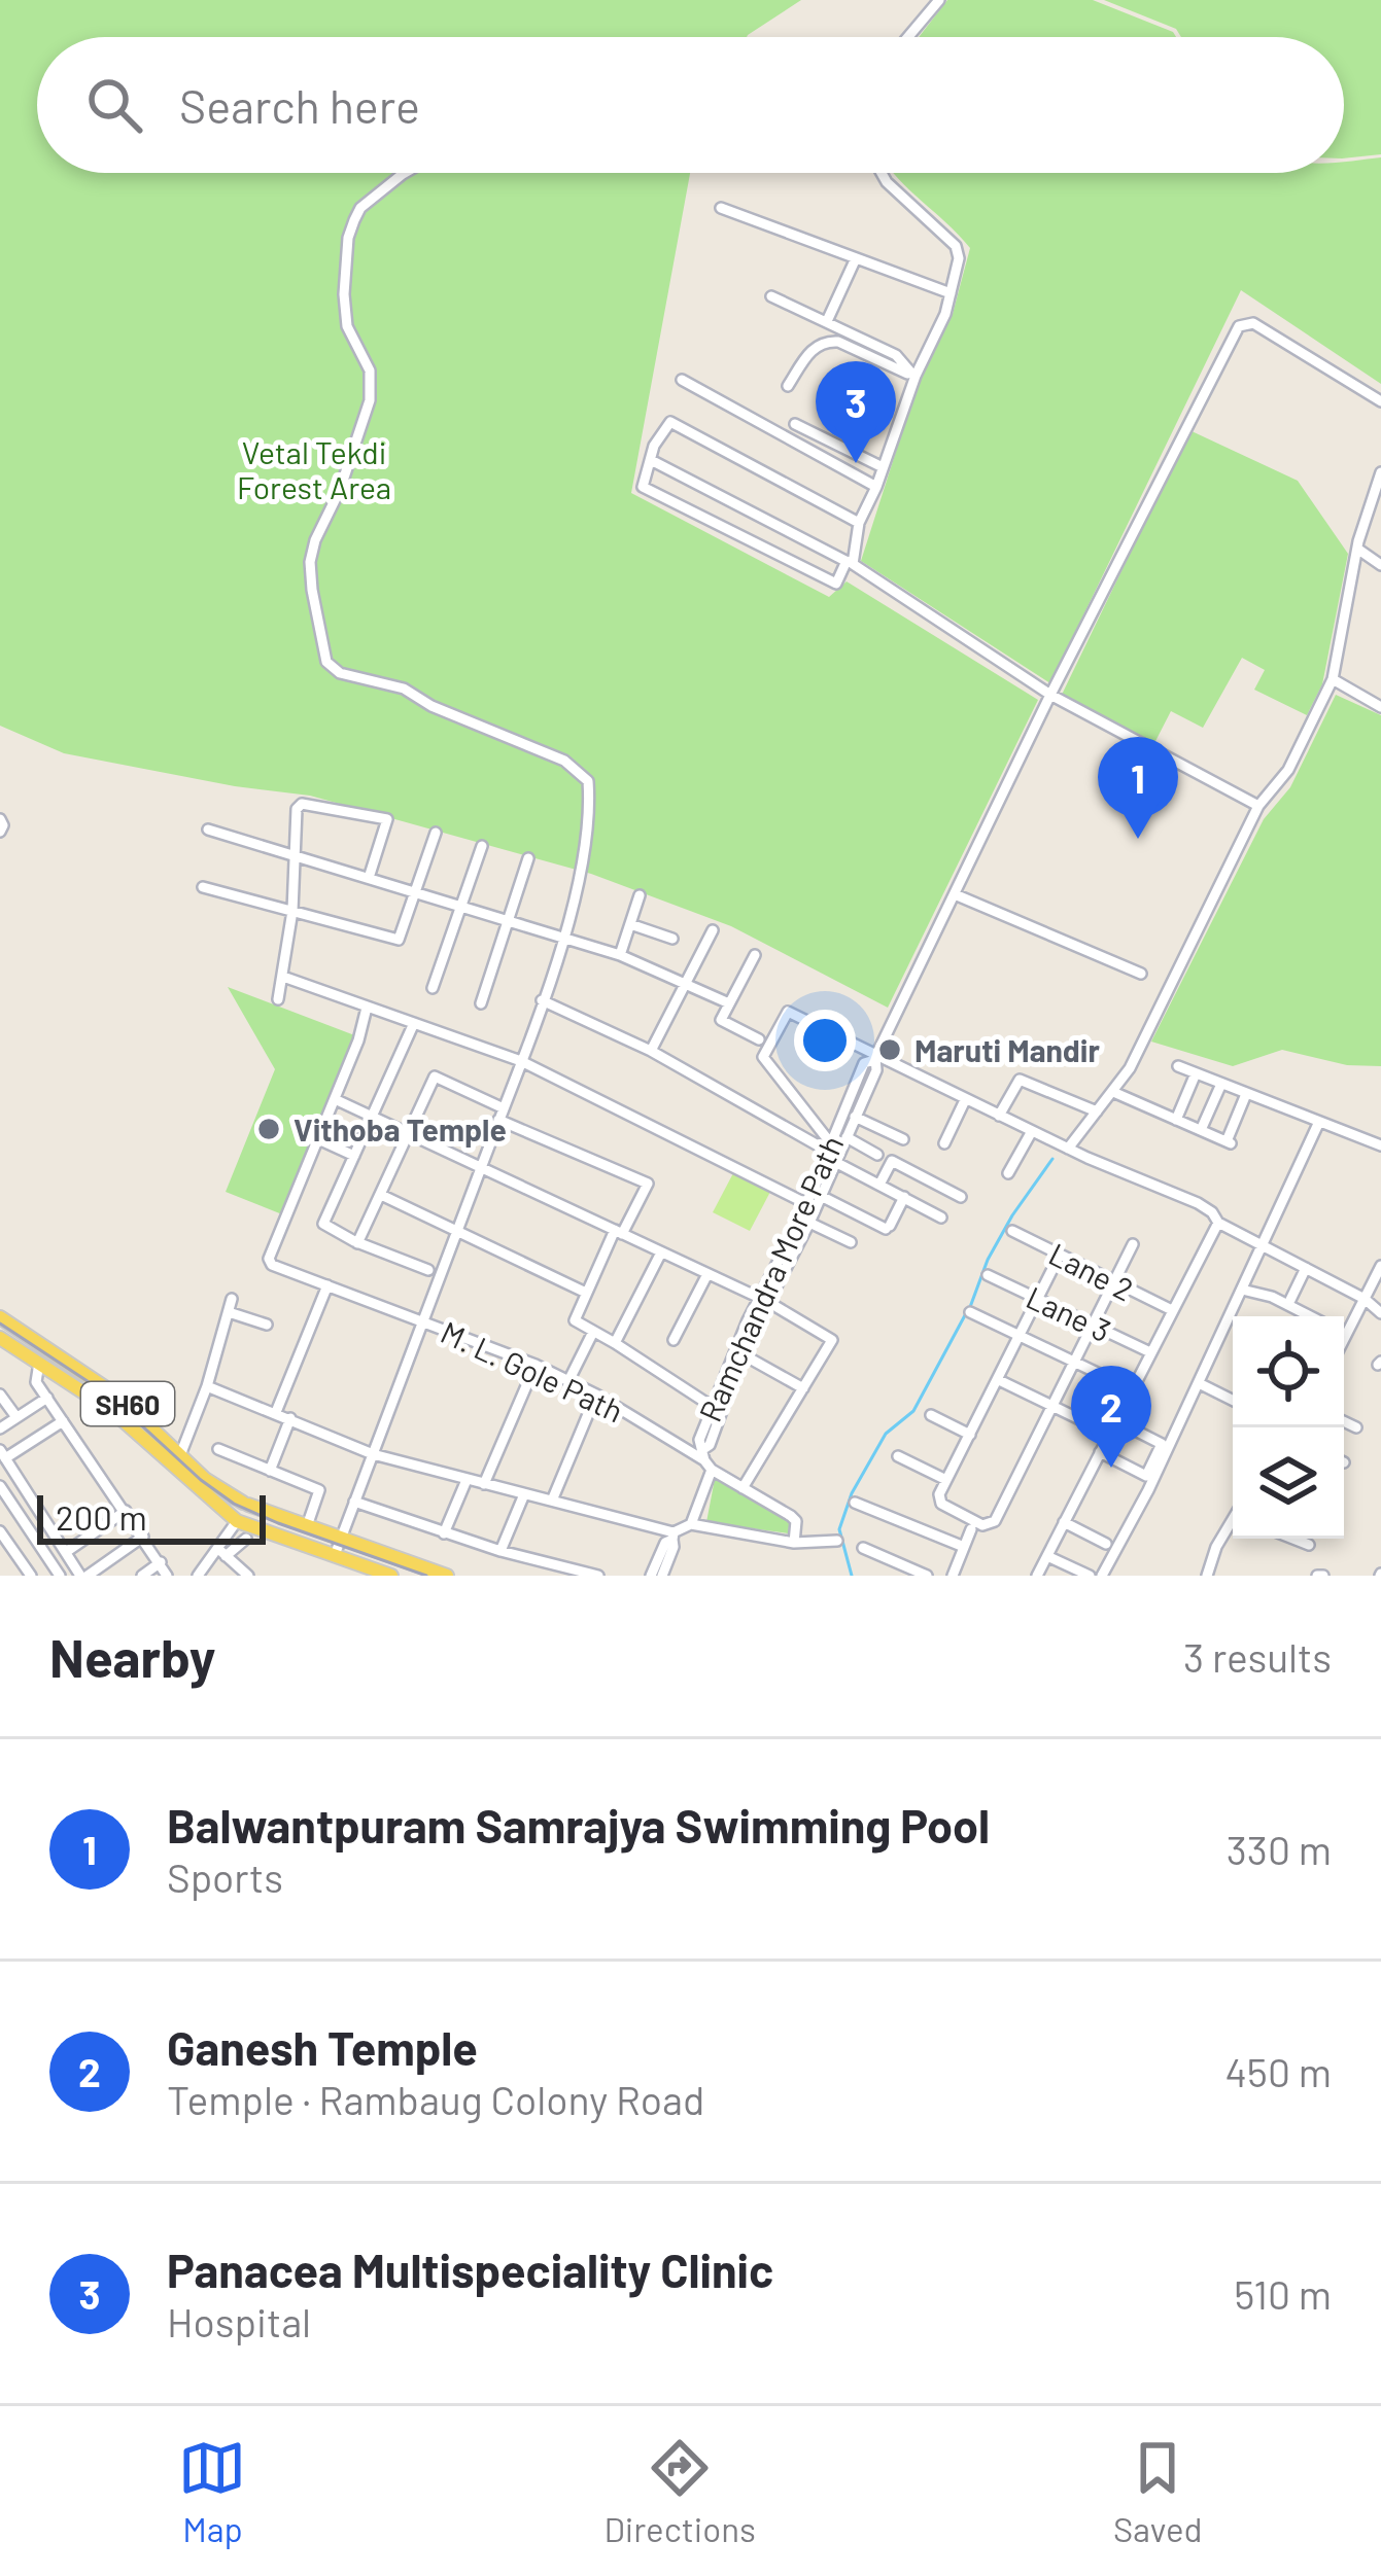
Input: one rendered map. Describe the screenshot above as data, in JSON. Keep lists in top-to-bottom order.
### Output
{
  "streets": {
    "main road": ["SH60"],
    "street": [
      "Lane 2",
      "Ramchandra More Path",
      "Lane 3",
      "M. L. Gole Path"
    ]
  },
  "crossings": [
    ["Ramchandra More Path", "M. L. Gole Path"]
  ],
  "parks": ["Vetal Tekdi Forest Area"],
  "places": ["Maruti Mandir", "Vithoba Temple"],
  "scale_bar": "200 m",
  "page": {
    "search": "Search here",
    "pins": ["3", "1", "2"],
    "scale": "200 m",
    "heading": ["Nearby", "3 results"],
    "list": [
      {
        "mark": "1",
        "name": "Balwantpuram Samrajya Swimming Pool",
        "note": "Sports",
        "value": "330 m"
      },
      {
        "mark": "2",
        "name": "Ganesh Temple",
        "note": "Temple · Rambaug Colony Road",
        "value": "450 m"
      },
      {
        "mark": "3",
        "name": "Panacea Multispeciality Clinic",
        "note": "Hospital",
        "value": "510 m"
      }
    ],
    "nav": ["Map", "Directions", "Saved"]
  }
}
